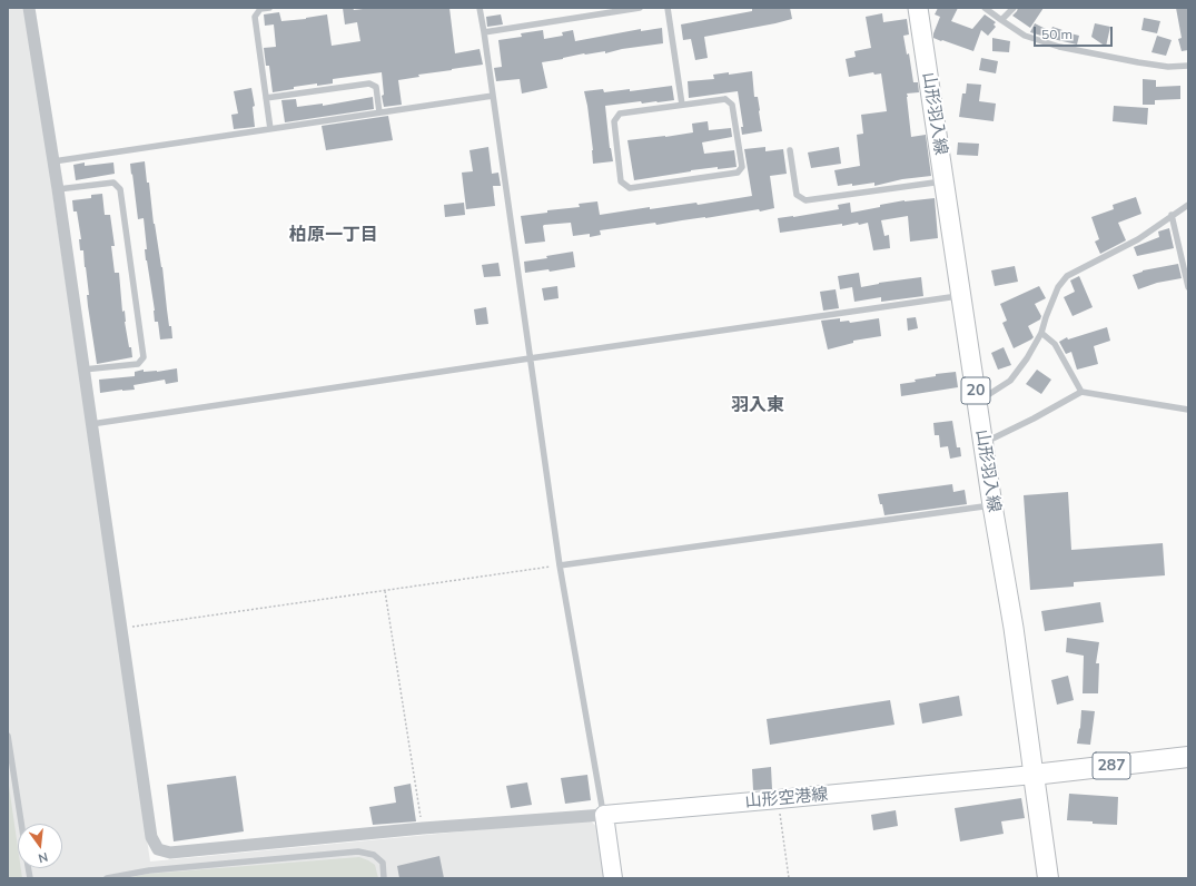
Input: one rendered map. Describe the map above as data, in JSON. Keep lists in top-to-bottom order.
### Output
{
  "streets": {
    "highway": ["287"],
    "main road": ["山形羽入線", "20", "山形空港線"]
  },
  "crossings": [
    ["山形羽入線", "287"],
    ["山形羽入線", "山形空港線"],
    ["287", "山形空港線"]
  ],
  "districts": ["柏原一丁目", "羽入東"],
  "scale_bar": "50 m",
  "north": "bottom"
}
